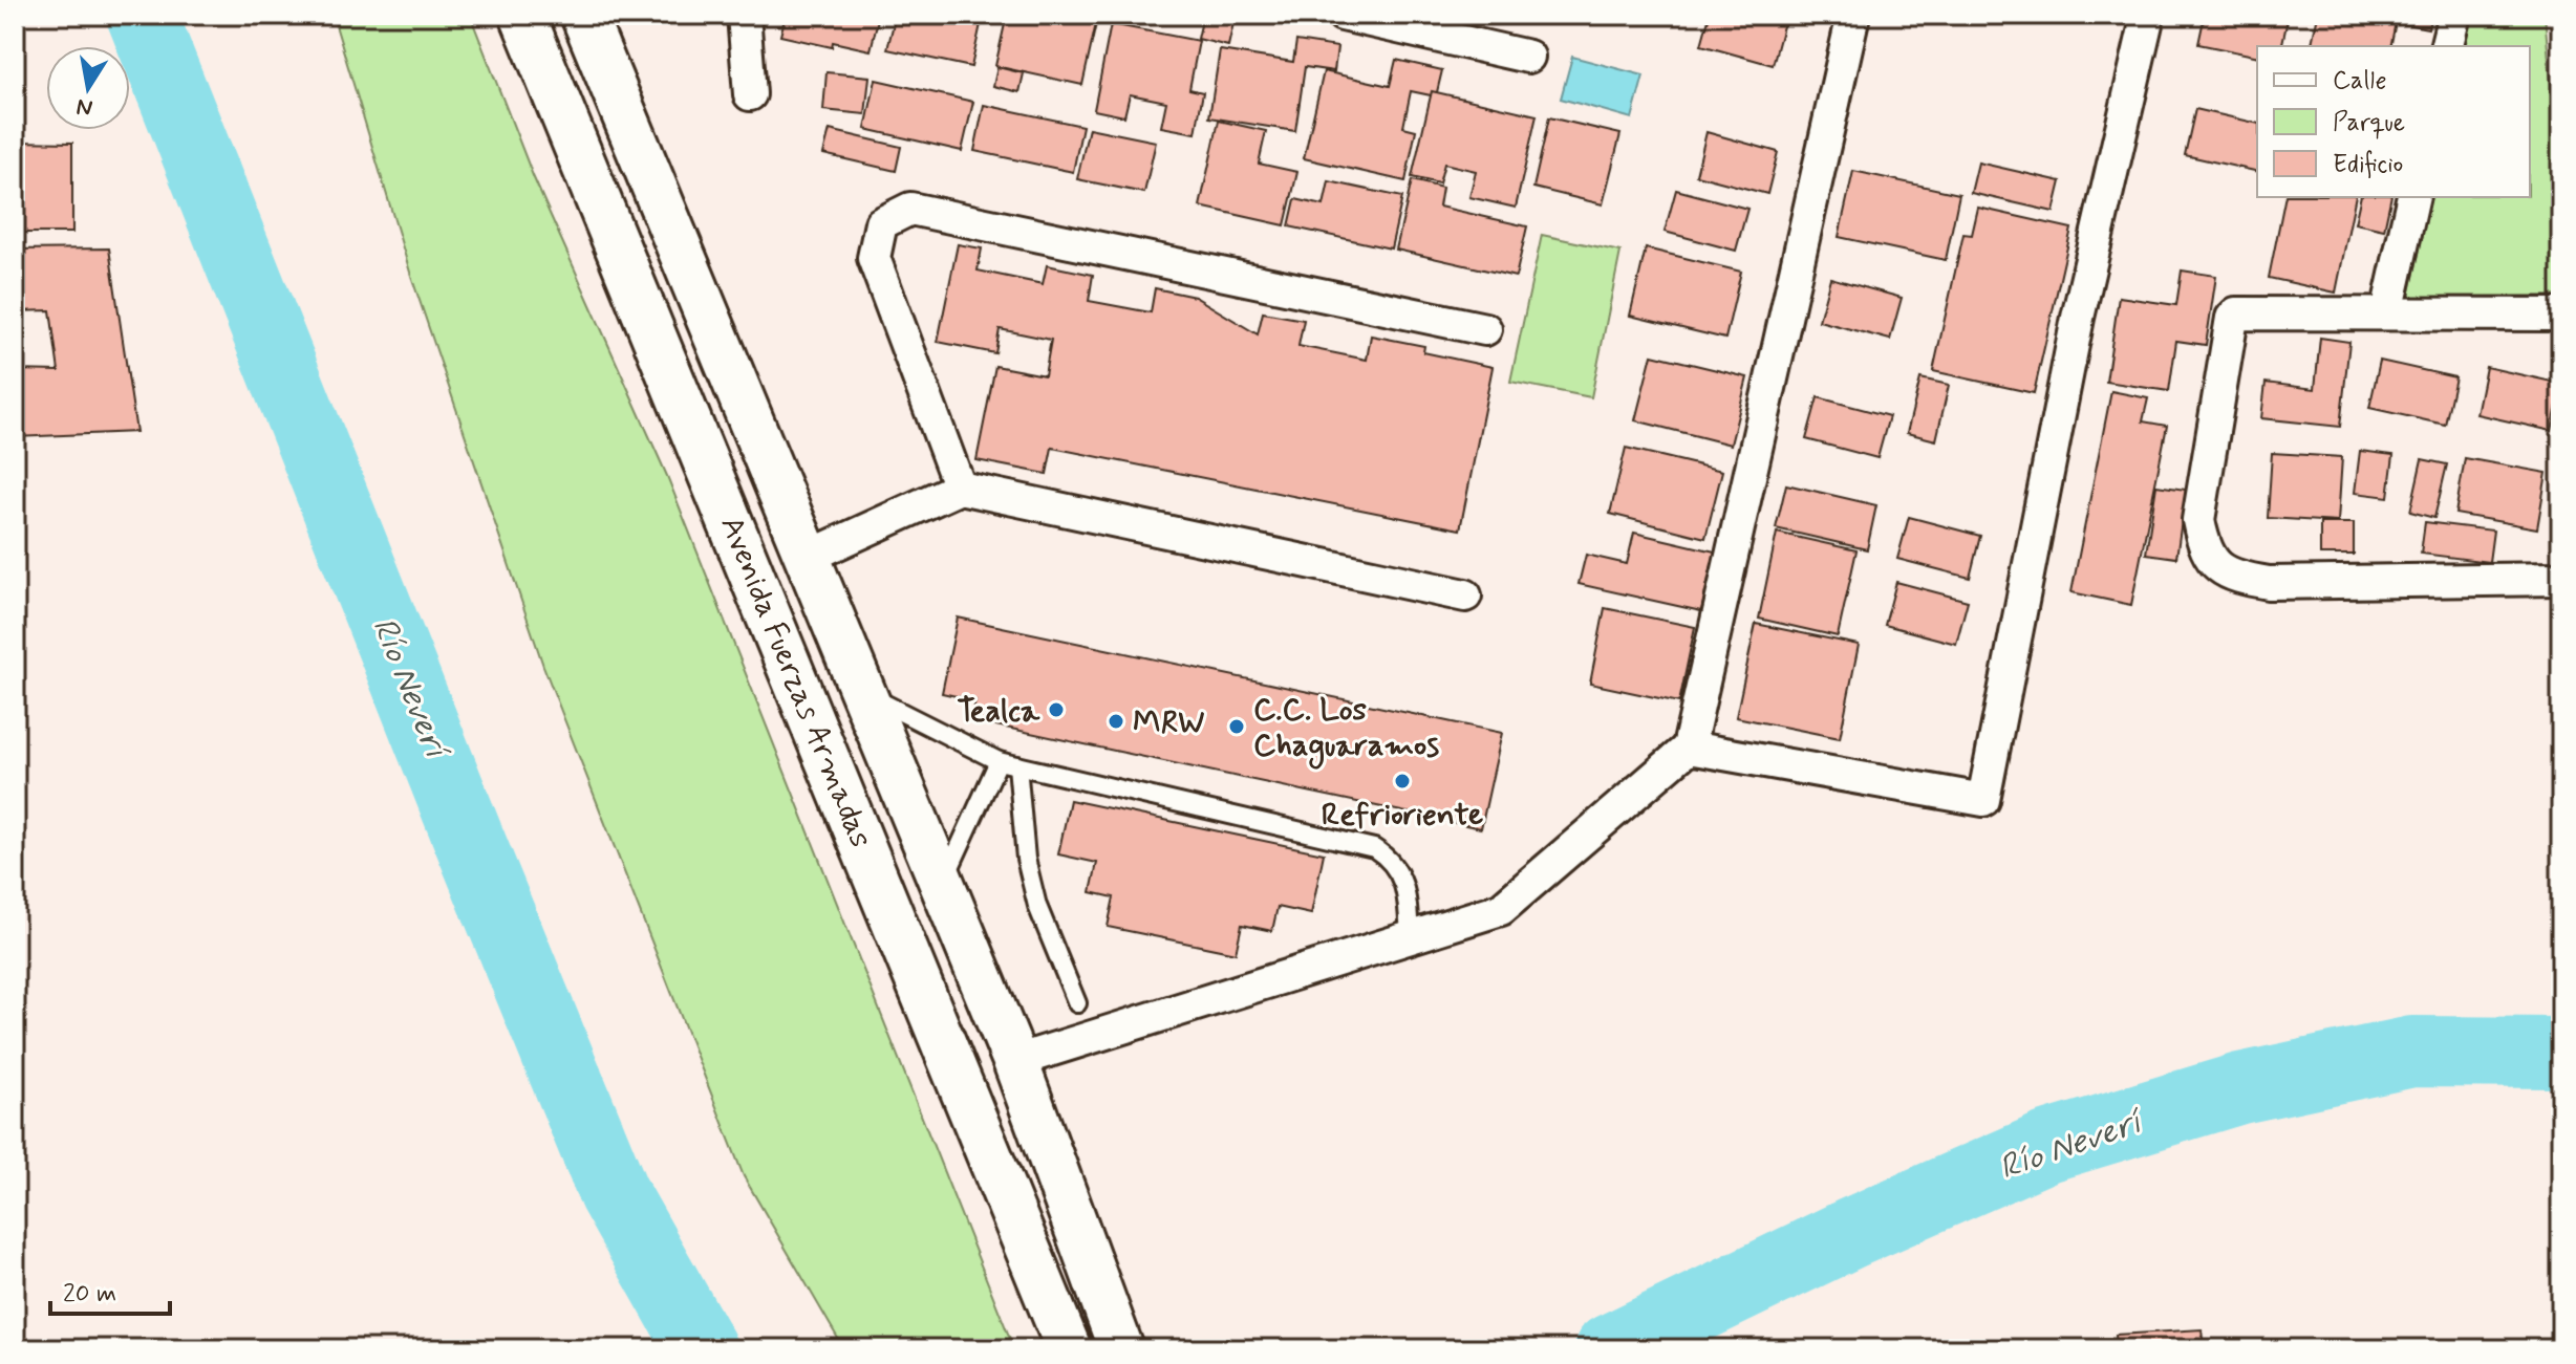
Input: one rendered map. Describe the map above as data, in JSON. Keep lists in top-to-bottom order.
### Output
{
  "streets": {
    "street": ["Avenida Fuerzas Armadas"]
  },
  "water": ["Río Neverí"],
  "places": [
    "Tealca",
    "MRW",
    "C.C. Los Chaguaramos",
    "Refrioriente"
  ],
  "legend": ["Calle", "Parque", "Edificio"],
  "scale_bar": "20 m",
  "north": "bottom"
}
